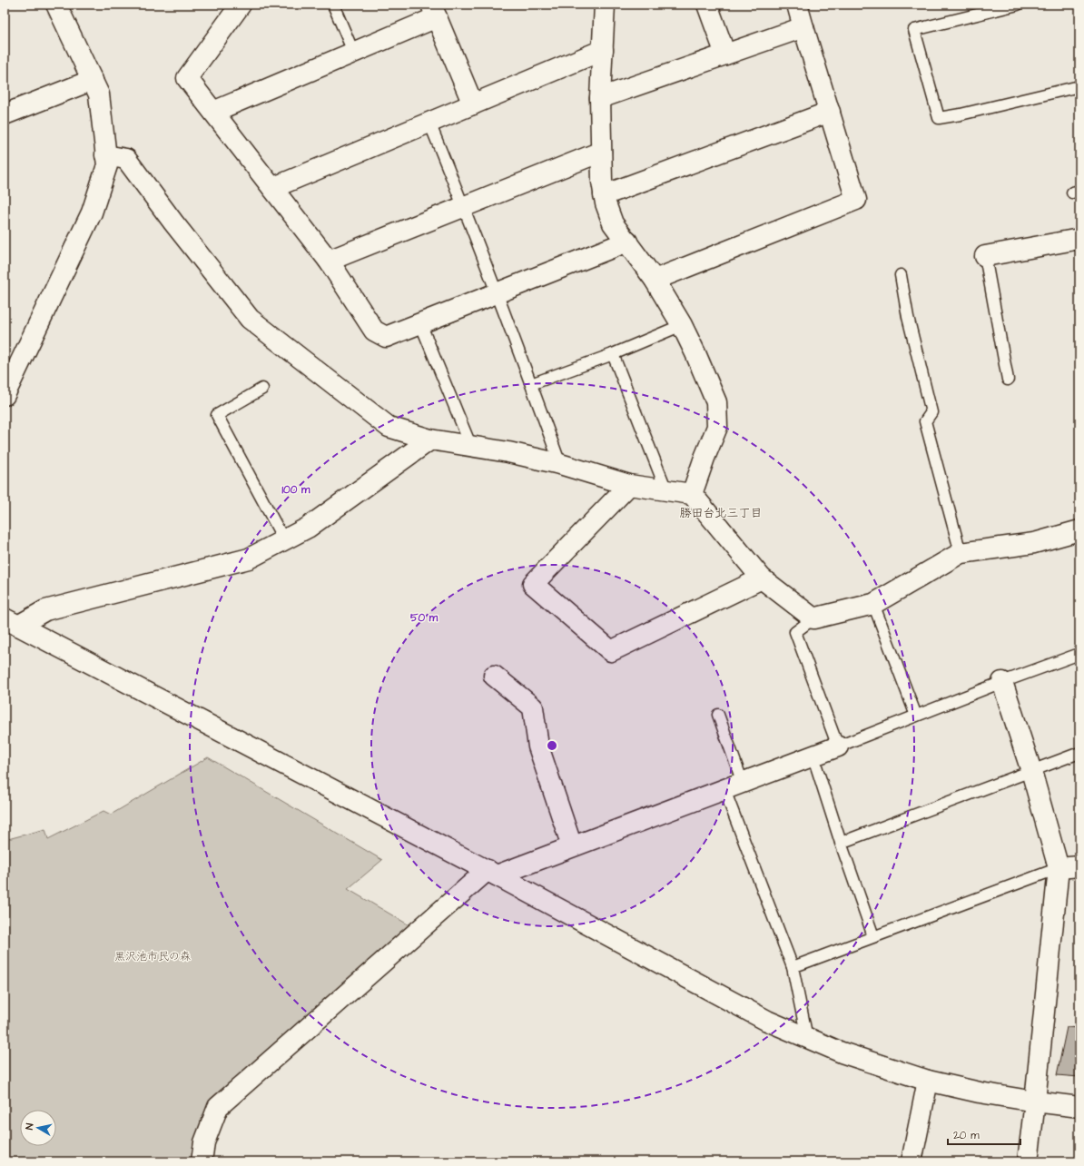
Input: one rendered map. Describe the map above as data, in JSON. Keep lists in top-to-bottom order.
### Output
{
  "districts": ["勝田台北三丁目"],
  "parks": ["黒沢池市民の森"],
  "scale_bar": "20 m",
  "north": "left",
  "rings": ["100 m", "50 m"]
}
